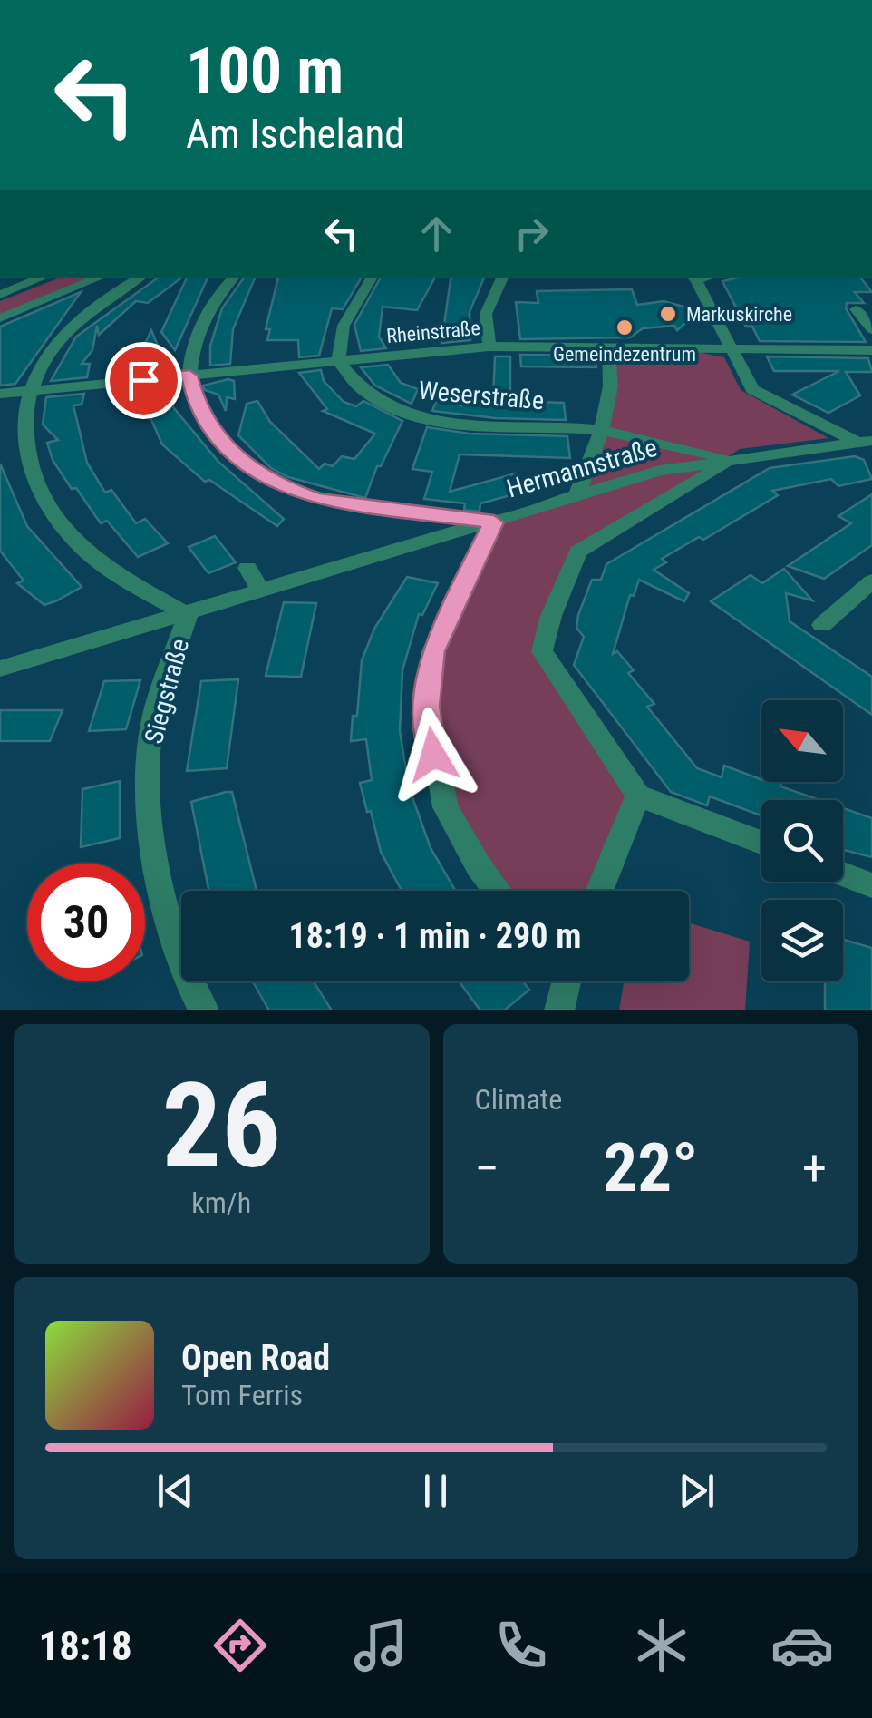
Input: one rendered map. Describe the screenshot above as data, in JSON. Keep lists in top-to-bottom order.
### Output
{
  "streets": {
    "street": [
      "Rheinstraße",
      "Weserstraße",
      "Hermannstraße",
      "Siegstraße"
    ]
  },
  "crossings": [
    ["Rheinstraße", "Weserstraße"],
    ["Rheinstraße", "Siegstraße"],
    ["Weserstraße", "Hermannstraße"],
    ["Hermannstraße", "Siegstraße"]
  ],
  "places": ["Markuskirche", "Gemeindezentrum"],
  "north": "top left",
  "page": {
    "turn": ["100 m", "Am Ischeland"],
    "limit": "30",
    "trip": "18:19 · 1 min · 290 m",
    "tile": [
      ["26", "km/h"],
      "Climate"
    ],
    "heat": ["−", "22°", "+"],
    "song": ["Open Road", "Tom Ferris"],
    "tabs": "18:18"
  }
}
